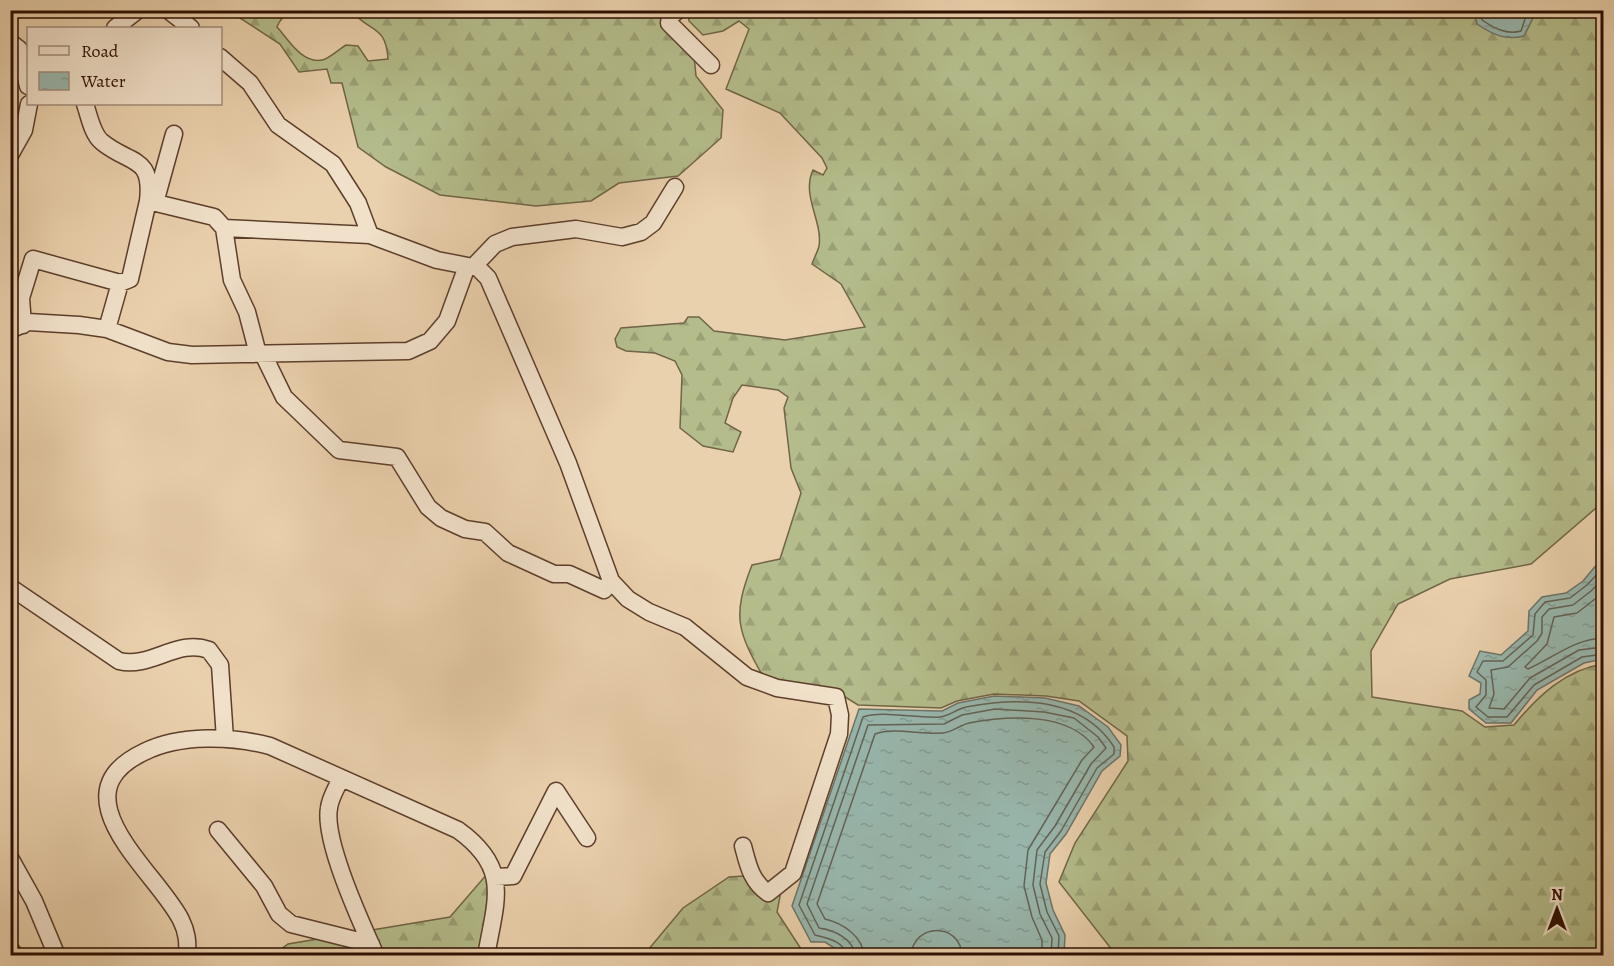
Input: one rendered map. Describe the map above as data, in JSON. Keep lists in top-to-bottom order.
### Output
{
  "legend": ["Road", "Water"],
  "north": "top"
}
